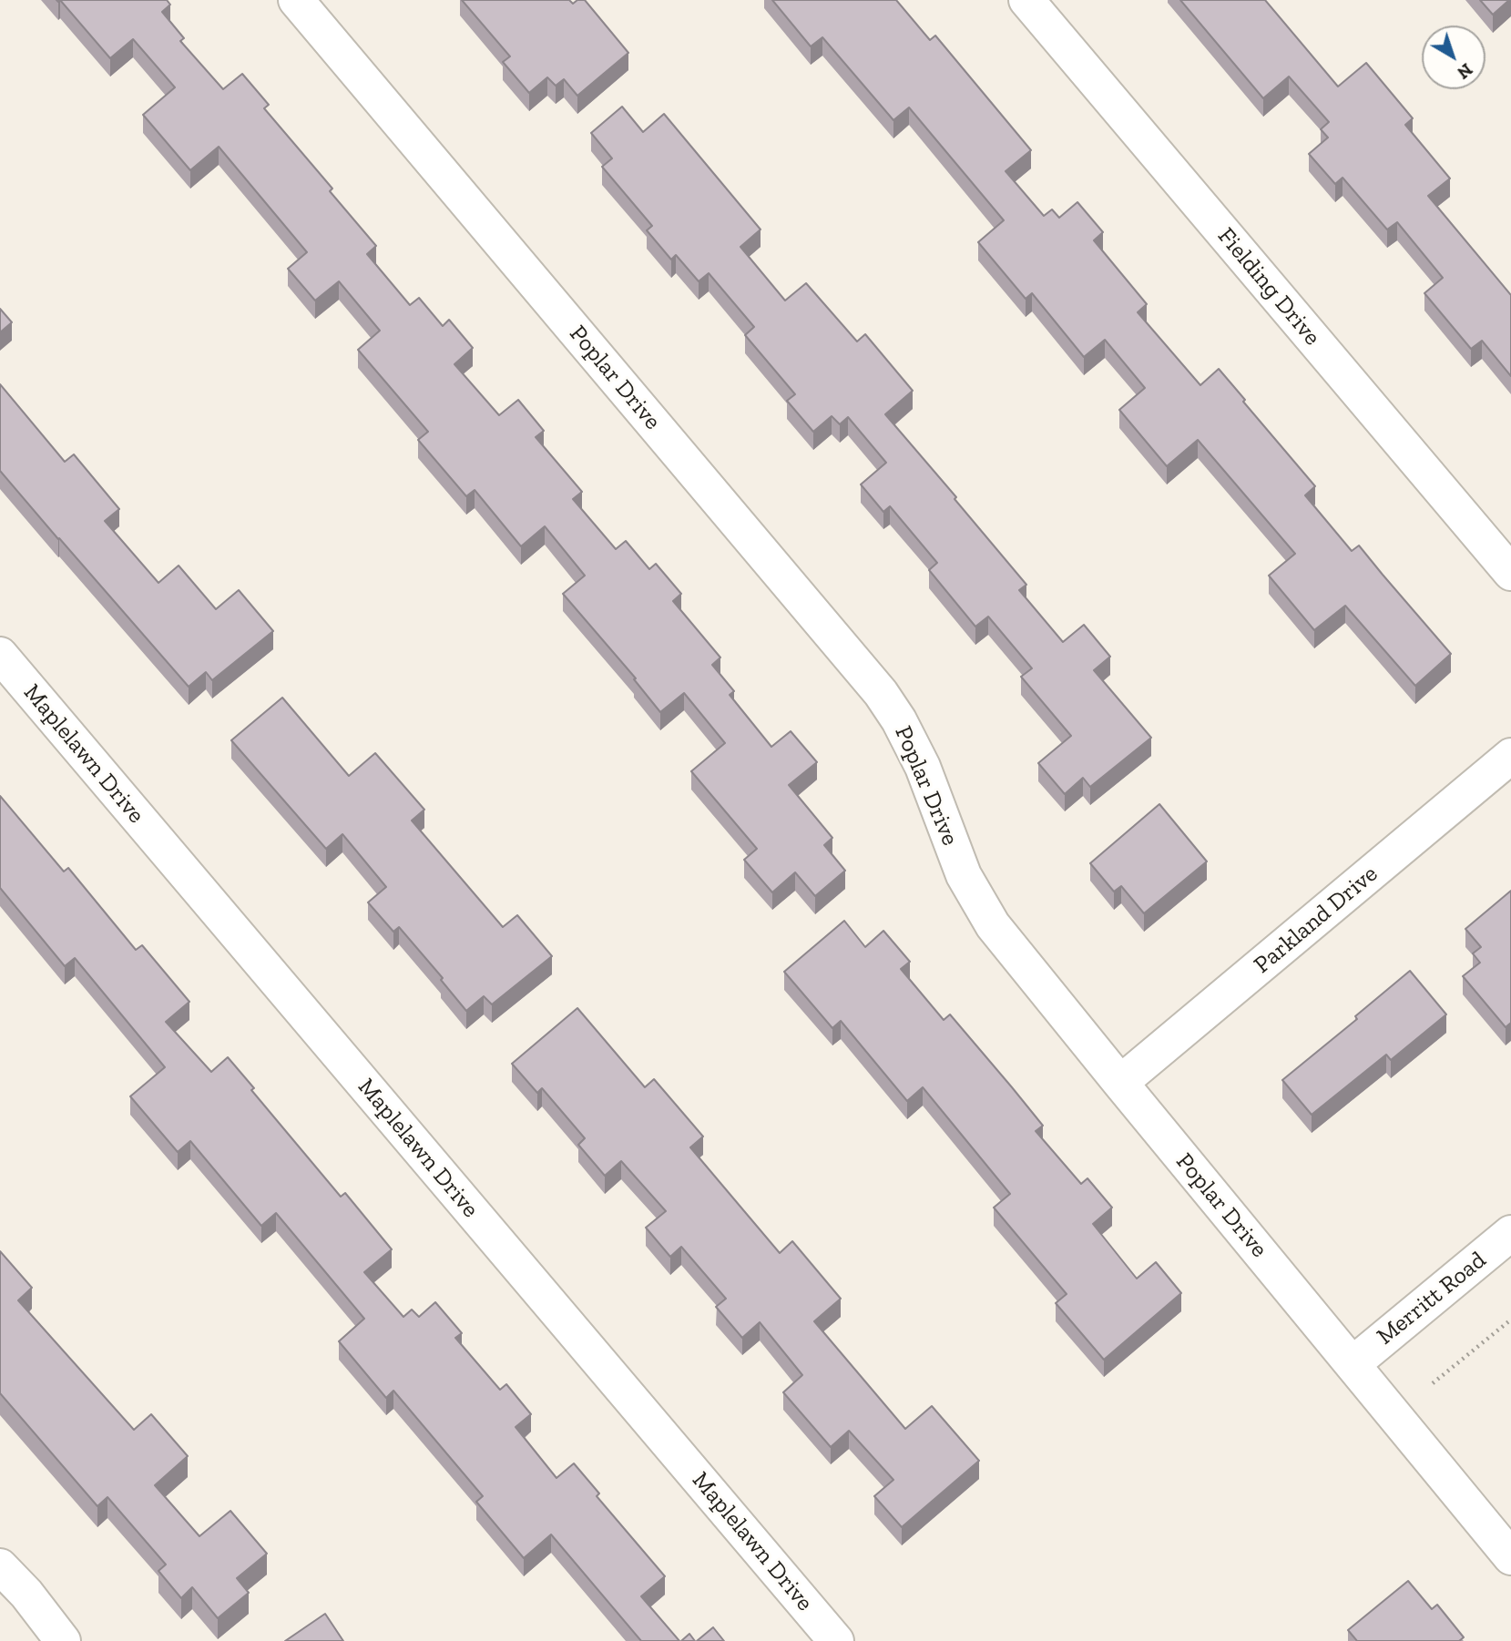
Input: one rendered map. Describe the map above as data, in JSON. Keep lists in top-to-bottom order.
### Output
{
  "streets": {
    "street": [
      "Fielding Drive",
      "Poplar Drive",
      "Maplelawn Drive",
      "Parkland Drive",
      "Merritt Road"
    ]
  },
  "crossings": [
    ["Poplar Drive", "Parkland Drive"],
    ["Poplar Drive", "Merritt Road"]
  ],
  "north": "bottom right"
}
